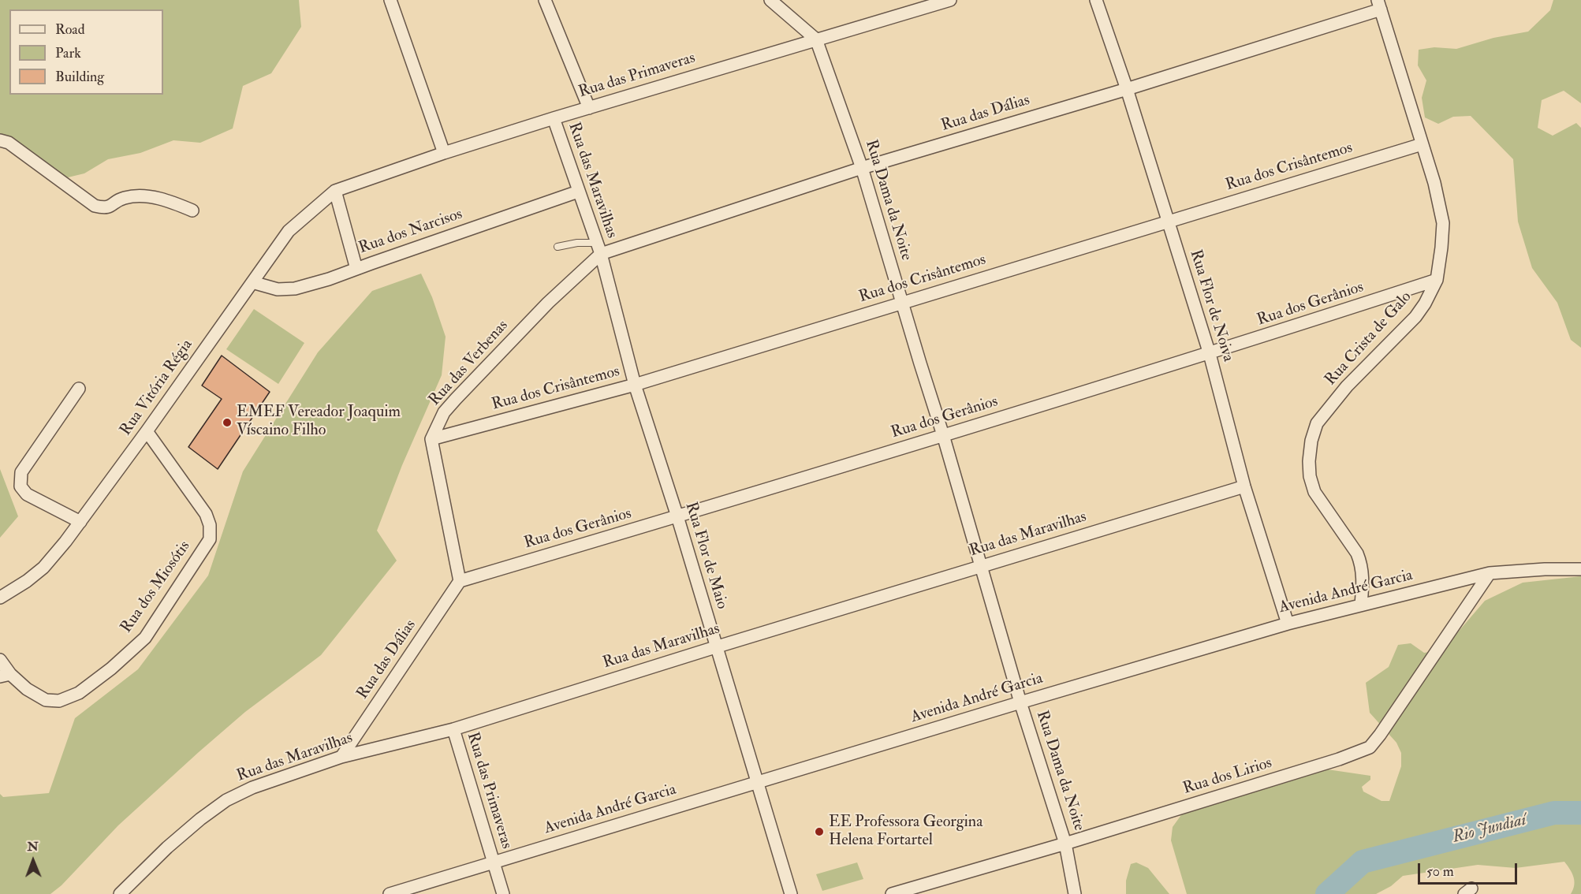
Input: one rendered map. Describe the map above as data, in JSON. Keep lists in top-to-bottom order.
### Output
{
  "streets": {
    "street": [
      "Rua das Primaveras",
      "Rua das Dálias",
      "Rua dos Crisântemos",
      "Rua das Maravilhas",
      "Rua Dama da Noite",
      "Rua dos Narcisos",
      "Rua dos Gerânios",
      "Rua Flor de Noiva",
      "Rua Crista de Galo",
      "Rua das Verbenas",
      "Rua Vitória Régia",
      "Rua Flor de Maio",
      "Rua dos Miosótis",
      "Avenida André Garcia",
      "Rua dos Lirios"
    ]
  },
  "crossings": [
    ["Rua das Primaveras", "Rua das Maravilhas"],
    ["Rua das Primaveras", "Rua Dama da Noite"],
    ["Rua das Primaveras", "Rua Vitória Régia"],
    ["Rua das Primaveras", "Avenida André Garcia"],
    ["Rua das Dálias", "Rua das Maravilhas"],
    ["Rua das Dálias", "Rua Dama da Noite"],
    ["Rua das Dálias", "Rua dos Gerânios"],
    ["Rua das Dálias", "Rua Flor de Noiva"],
    ["Rua das Dálias", "Rua Crista de Galo"],
    ["Rua das Dálias", "Rua das Verbenas"],
    ["Rua das Dálias", "Rua Flor de Maio"],
    ["Rua dos Crisântemos", "Rua Dama da Noite"],
    ["Rua dos Crisântemos", "Rua Flor de Noiva"],
    ["Rua dos Crisântemos", "Rua Crista de Galo"],
    ["Rua dos Crisântemos", "Rua das Verbenas"],
    ["Rua dos Crisântemos", "Rua Flor de Maio"],
    ["Rua das Maravilhas", "Rua Dama da Noite"],
    ["Rua das Maravilhas", "Rua dos Narcisos"],
    ["Rua das Maravilhas", "Rua Flor de Noiva"],
    ["Rua das Maravilhas", "Rua das Verbenas"],
    ["Rua das Maravilhas", "Rua Flor de Maio"],
    ["Rua Dama da Noite", "Rua dos Gerânios"],
    ["Rua Dama da Noite", "Avenida André Garcia"],
    ["Rua Dama da Noite", "Rua dos Lirios"],
    ["Rua dos Narcisos", "Rua Vitória Régia"],
    ["Rua dos Gerânios", "Rua Flor de Noiva"],
    ["Rua dos Gerânios", "Rua Crista de Galo"],
    ["Rua dos Gerânios", "Rua Flor de Maio"],
    ["Rua Flor de Noiva", "Avenida André Garcia"],
    ["Rua Crista de Galo", "Avenida André Garcia"],
    ["Rua das Verbenas", "Rua Flor de Maio"],
    ["Rua Vitória Régia", "Rua dos Miosótis"],
    ["Rua Flor de Maio", "Avenida André Garcia"],
    ["Avenida André Garcia", "Rua dos Lirios"]
  ],
  "water": ["Rio Jundiaí"],
  "places": ["EMEF Vereador Joaquim Víscaino Filho", "EE Professora Georgina Helena Fortartel"],
  "legend": ["Road", "Park", "Building"],
  "scale_bar": "50 m",
  "north": "top"
}
